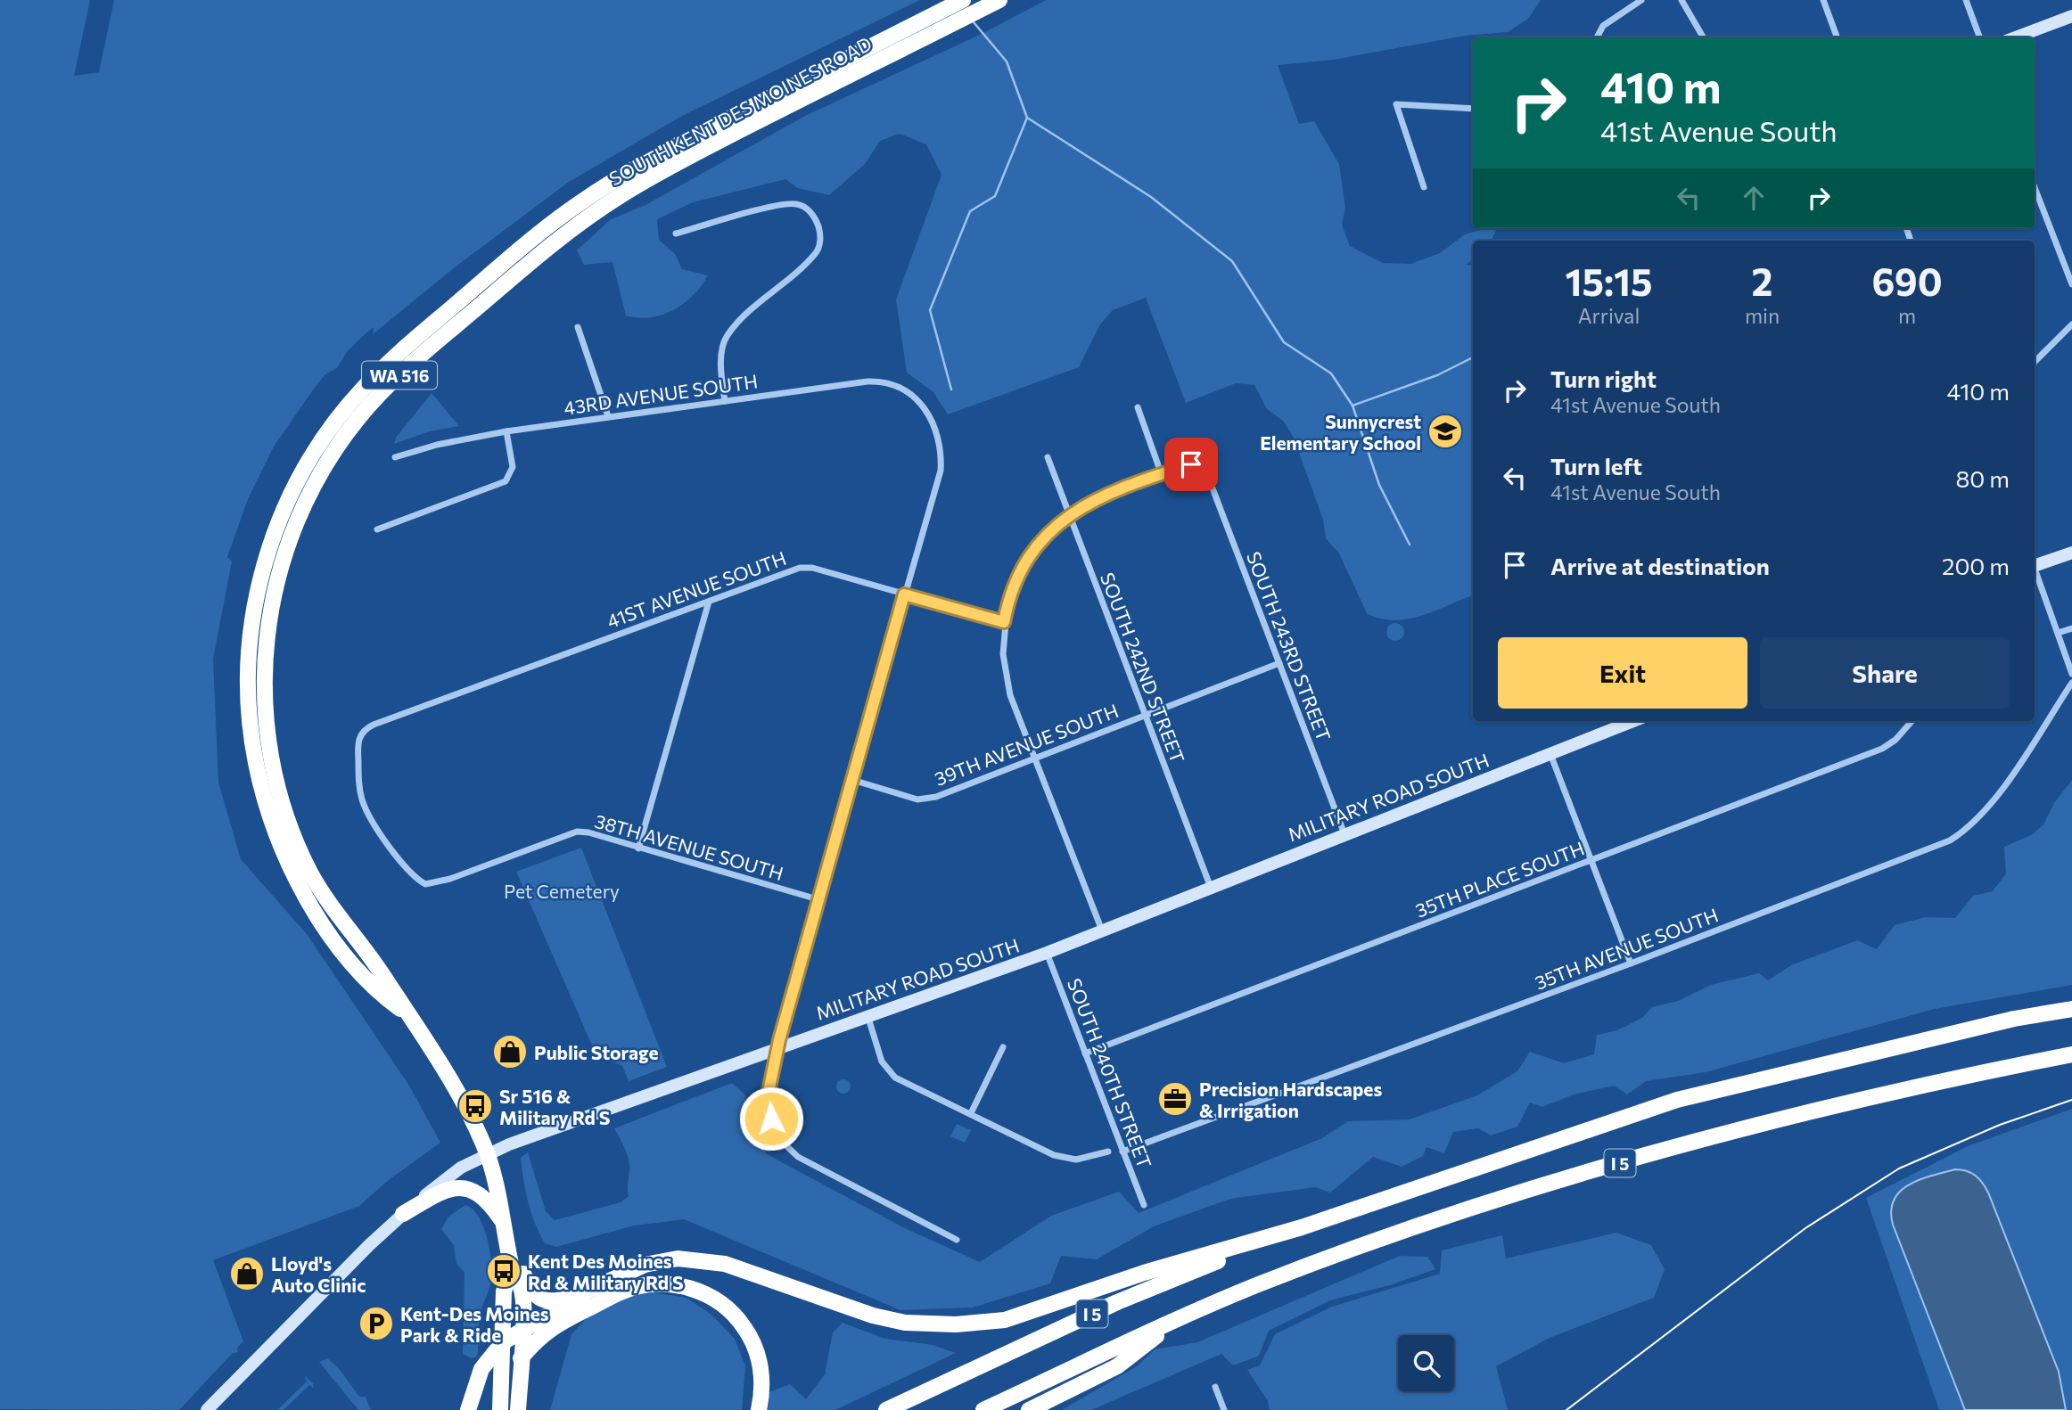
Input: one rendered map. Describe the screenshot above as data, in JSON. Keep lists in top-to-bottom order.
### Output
{
  "streets": {
    "highway": ["SOUTH KENT DES MOINES ROAD", "WA 516", "I 5"],
    "main road": ["MILITARY ROAD SOUTH"],
    "street": [
      "43RD AVENUE SOUTH",
      "41ST AVENUE SOUTH",
      "SOUTH 243RD STREET",
      "SOUTH 242ND STREET",
      "39TH AVENUE SOUTH",
      "38TH AVENUE SOUTH",
      "35TH PLACE SOUTH",
      "35TH AVENUE SOUTH",
      "SOUTH 240TH STREET"
    ]
  },
  "crossings": [
    ["SOUTH KENT DES MOINES ROAD", "MILITARY ROAD SOUTH"],
    ["43RD AVENUE SOUTH", "41ST AVENUE SOUTH"],
    ["41ST AVENUE SOUTH", "38TH AVENUE SOUTH"],
    ["SOUTH 243RD STREET", "39TH AVENUE SOUTH"],
    ["SOUTH 243RD STREET", "MILITARY ROAD SOUTH"],
    ["SOUTH 242ND STREET", "39TH AVENUE SOUTH"],
    ["SOUTH 242ND STREET", "MILITARY ROAD SOUTH"],
    ["MILITARY ROAD SOUTH", "SOUTH 240TH STREET"],
    ["35TH PLACE SOUTH", "SOUTH 240TH STREET"],
    ["35TH AVENUE SOUTH", "SOUTH 240TH STREET"]
  ],
  "parks": ["Pet Cemetery"],
  "places": {
    "school or university": ["Sunnycrest Elementary School"],
    "shop": ["Public Storage", "Lloyd's Auto Clinic"],
    "office": ["Precision Hardscapes & Irrigation"],
    "bus stop": ["Sr 516 & Military Rd S", "Kent Des Moines Rd & Military Rd S"],
    "parking": ["Kent-Des Moines Park & Ride"]
  },
  "page": {
    "turn": ["410 m", "41st Avenue South"],
    "eta": [
      "15:15",
      "Arrival",
      "2",
      "min",
      "690",
      "m"
    ],
    "list": [
      {
        "name": "Turn right",
        "note": "41st Avenue South",
        "value": "410 m"
      },
      {
        "name": "Turn left",
        "note": "41st Avenue South",
        "value": "80 m"
      },
      {
        "name": "Arrive at destination",
        "value": "200 m"
      }
    ],
    "buttons": ["Exit", "Share"]
  }
}
